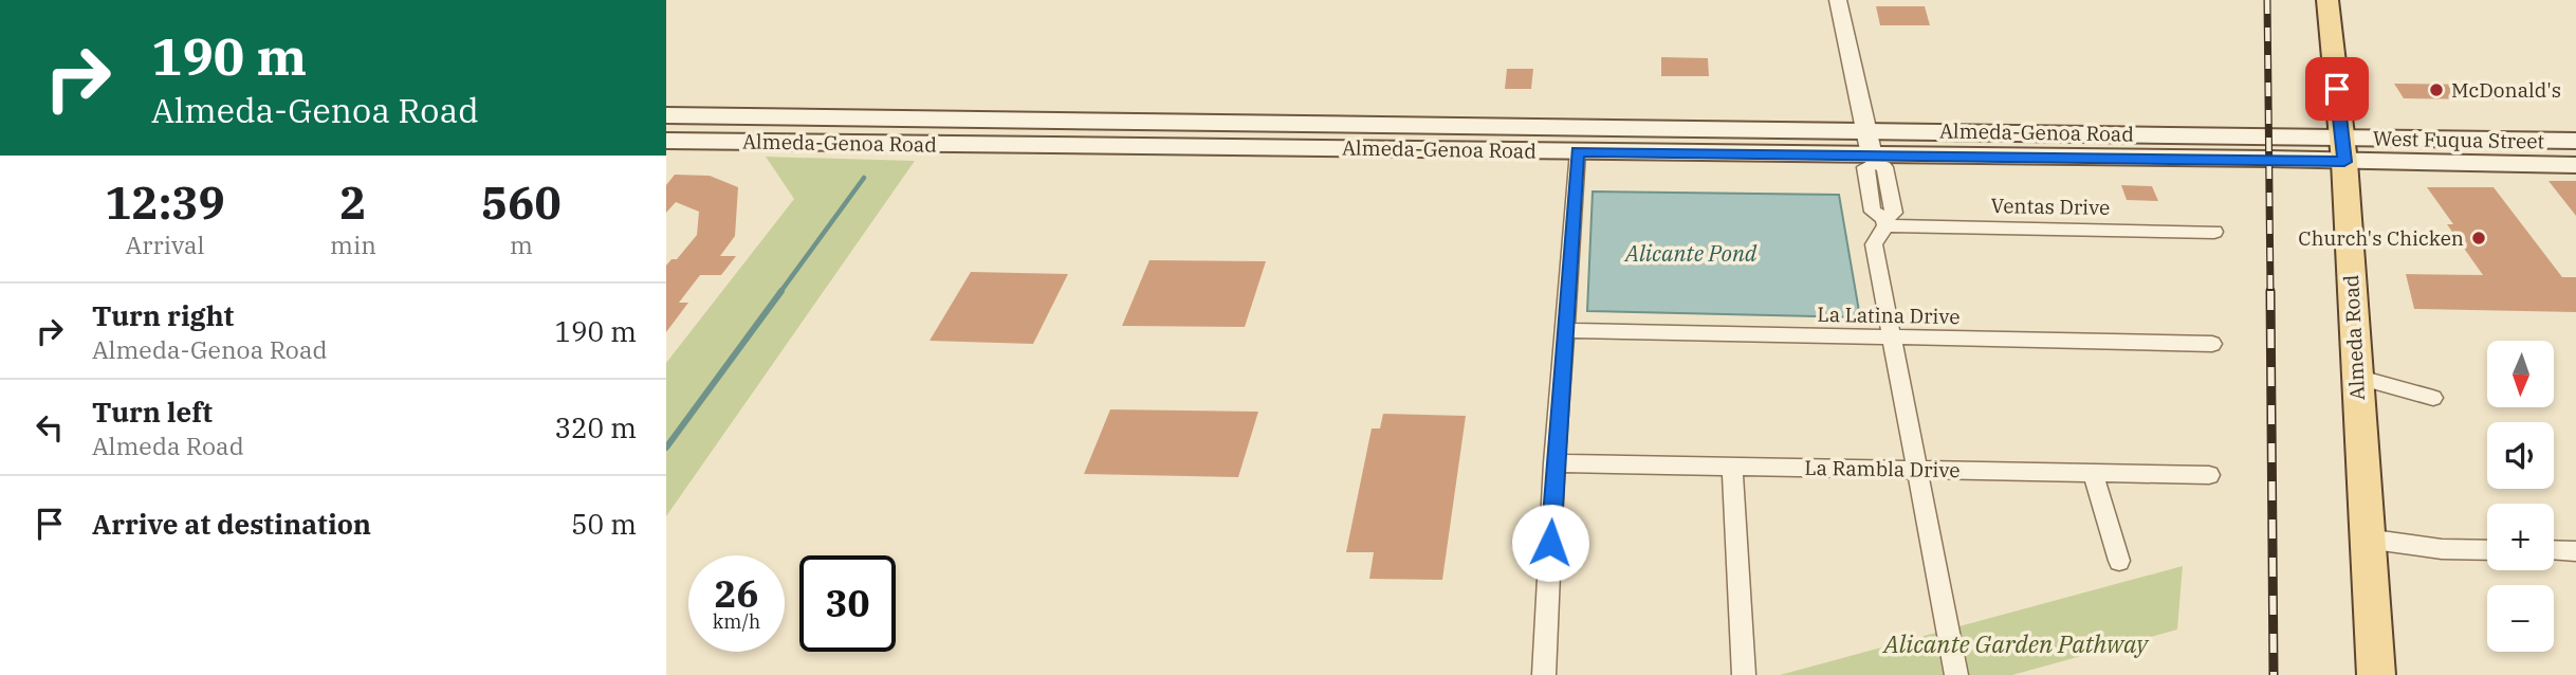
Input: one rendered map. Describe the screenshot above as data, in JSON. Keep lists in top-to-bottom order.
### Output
{
  "streets": {
    "main road": ["Almeda-Genoa Road", "West Fuqua Street", "Almeda Road"],
    "street": ["Ventas Drive", "La Latina Drive", "La Rambla Drive"]
  },
  "crossings": [
    ["Almeda-Genoa Road", "West Fuqua Street"],
    ["Almeda-Genoa Road", "Almeda Road"],
    ["West Fuqua Street", "Almeda Road"]
  ],
  "water": ["Alicante Pond"],
  "parks": ["Alicante Garden Pathway"],
  "places": ["McDonald's", "Church's Chicken"],
  "north": "bottom",
  "page": {
    "turn": ["190 m", "Almeda-Genoa Road"],
    "eta": [
      "12:39",
      "Arrival",
      "2",
      "min",
      "560",
      "m"
    ],
    "list": [
      {
        "name": "Turn right",
        "note": "Almeda-Genoa Road",
        "value": "190 m"
      },
      {
        "name": "Turn left",
        "note": "Almeda Road",
        "value": "320 m"
      },
      {
        "name": "Arrive at destination",
        "value": "50 m"
      }
    ],
    "map_buttons": ["+", "−"],
    "speed": "26 km/h",
    "limit": "30"
  }
}
